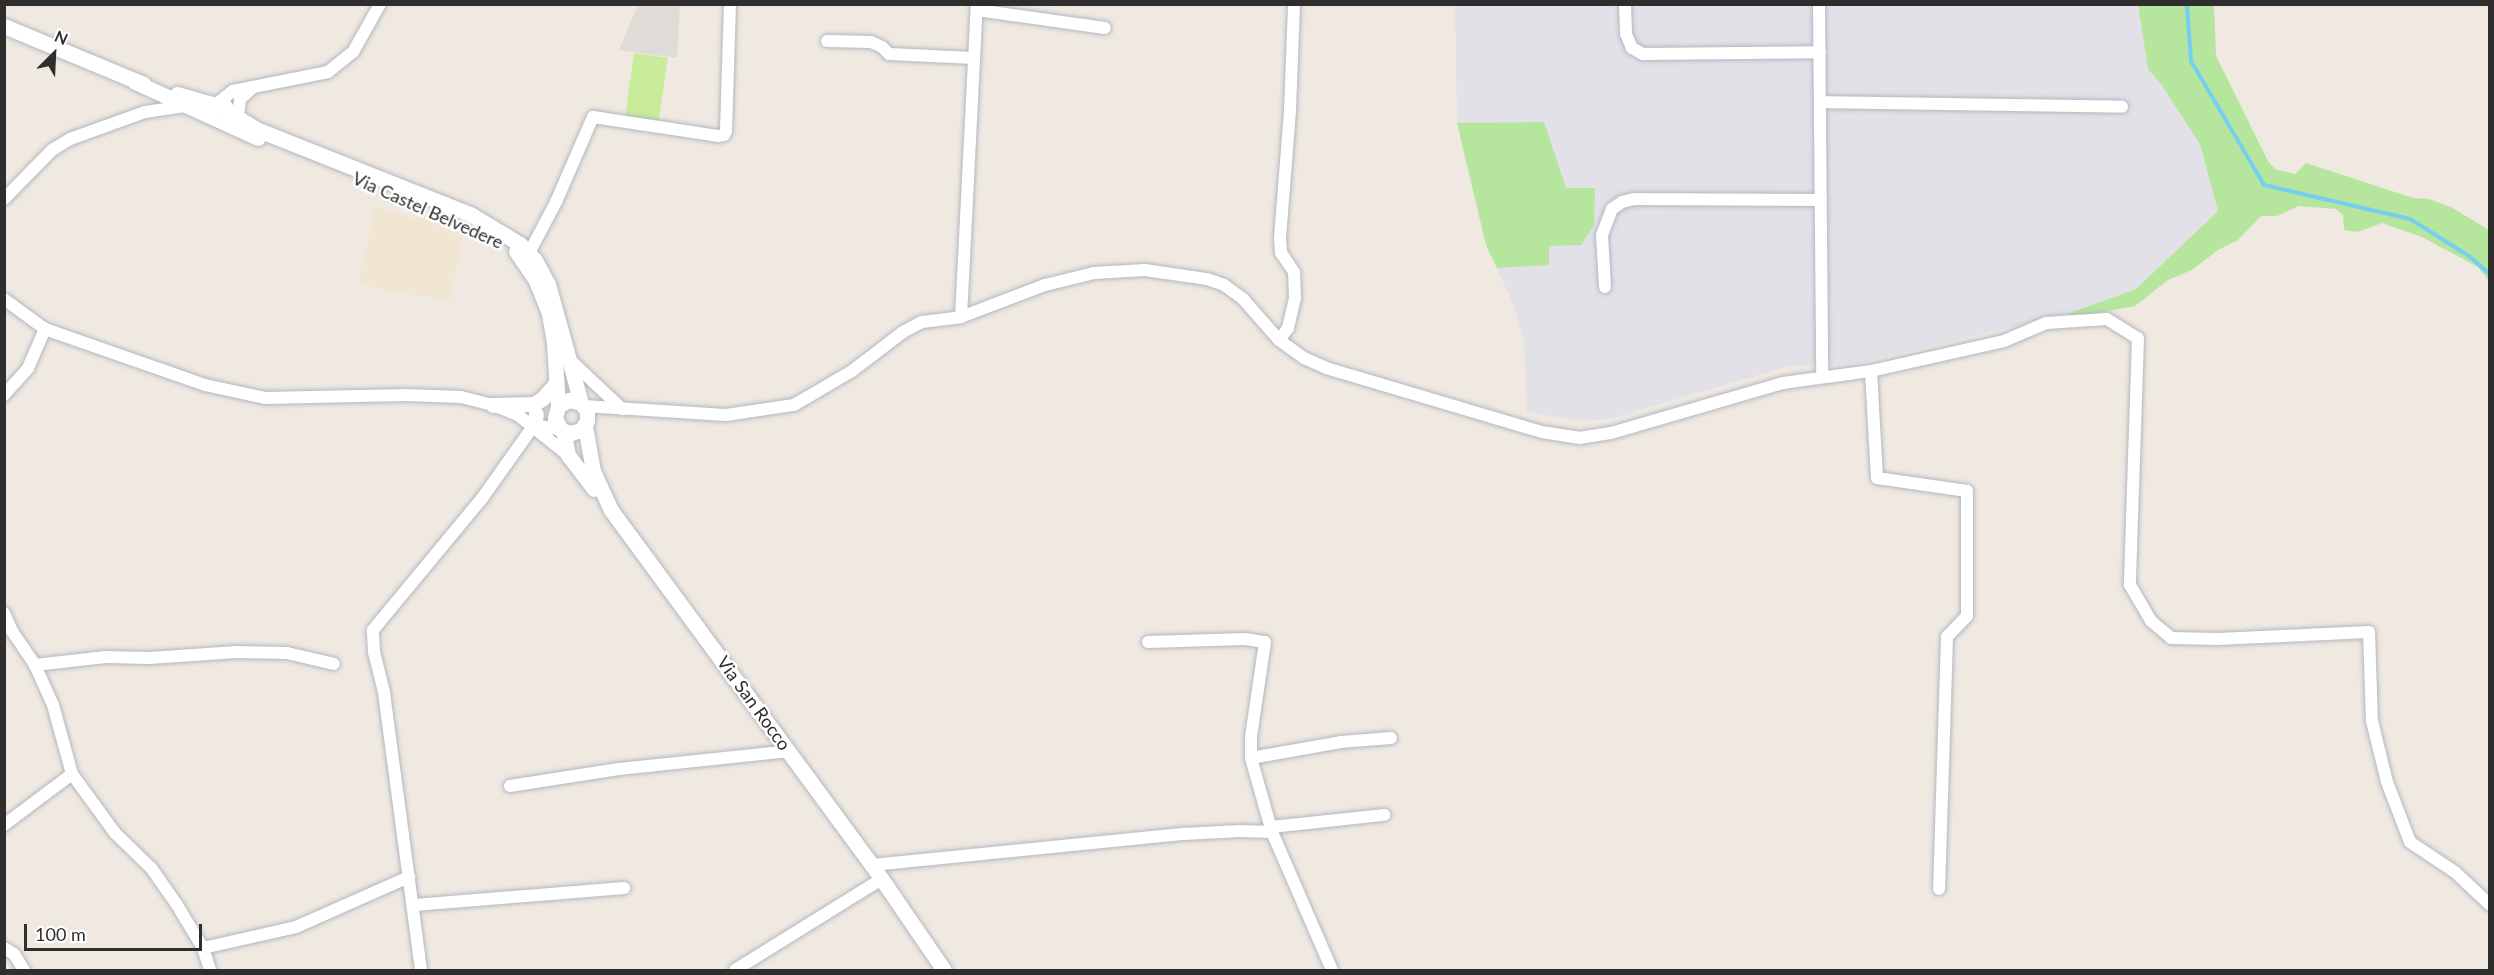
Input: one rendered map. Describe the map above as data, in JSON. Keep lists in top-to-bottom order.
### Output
{
  "streets": {
    "street": ["Via Castel Belvedere", "Via San Rocco"]
  },
  "crossings": [
    ["Via Castel Belvedere", "Via San Rocco"]
  ],
  "scale_bar": "100 m",
  "north": "top right"
}
